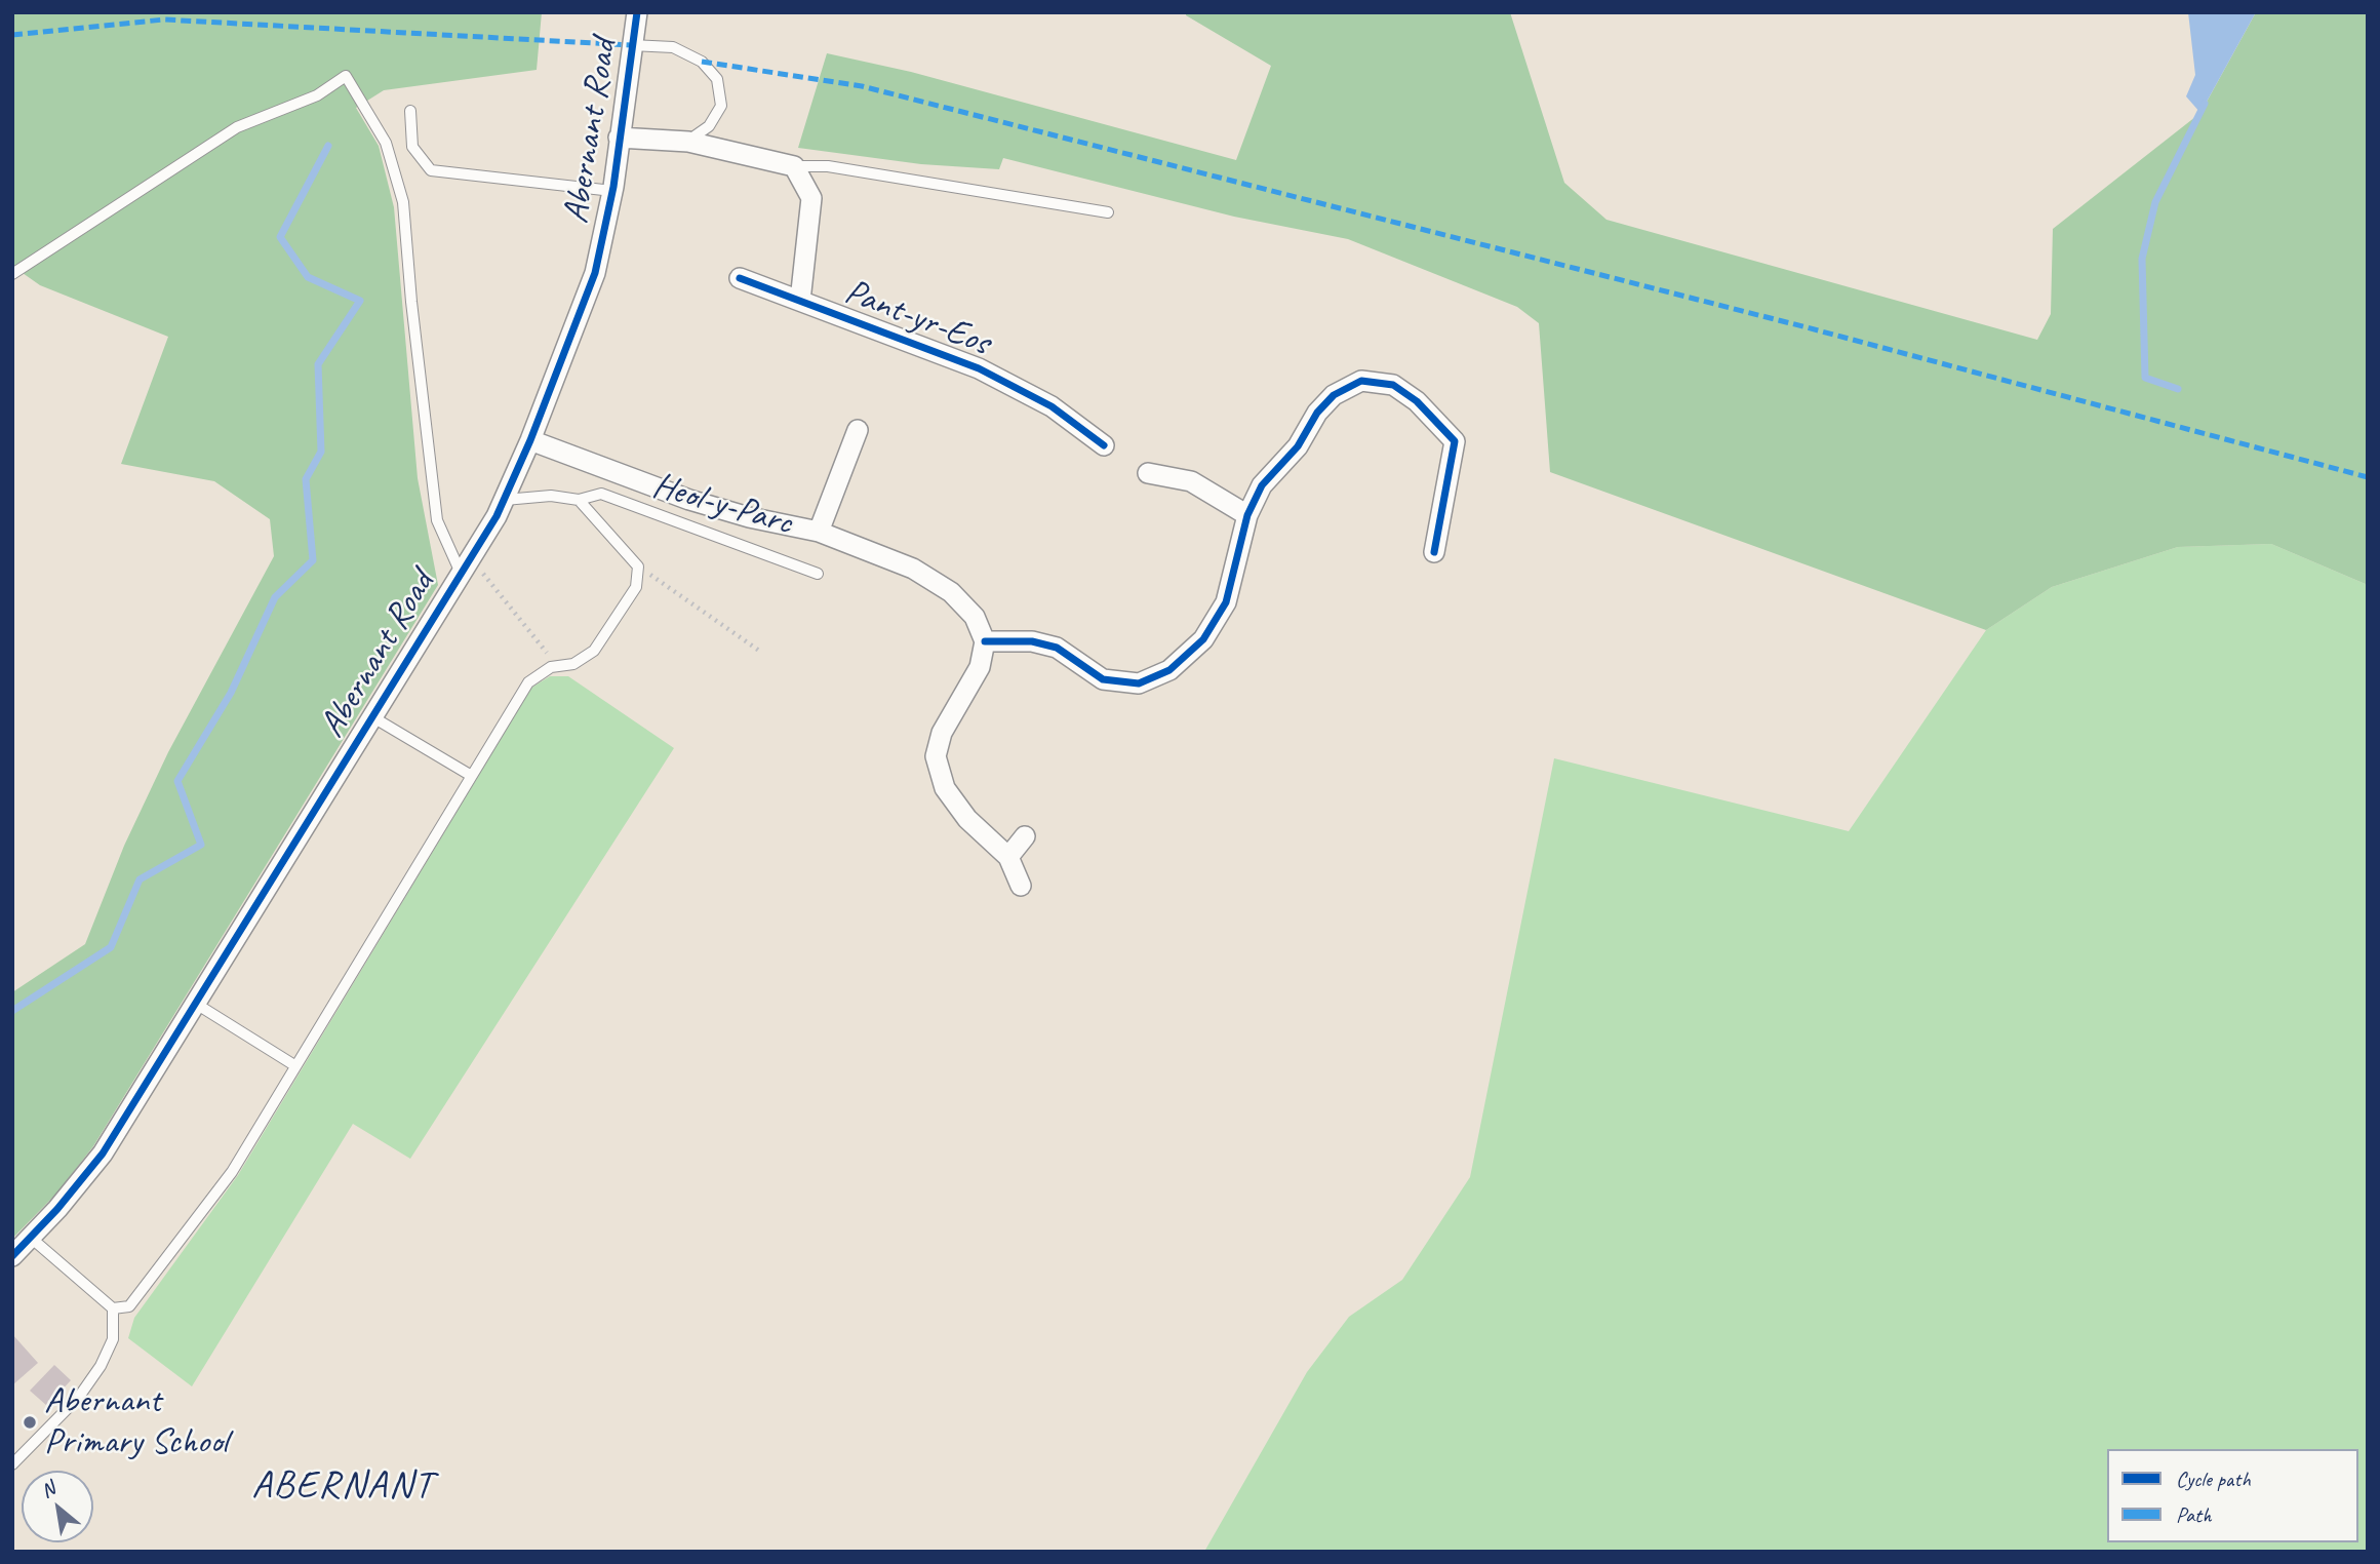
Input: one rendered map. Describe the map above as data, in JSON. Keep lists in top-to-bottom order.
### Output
{
  "streets": {
    "street": ["Abernant Road", "Pant-yr-Eos", "Heol-y-Parc"]
  },
  "crossings": [
    ["Abernant Road", "Heol-y-Parc"]
  ],
  "districts": ["ABERNANT"],
  "places": ["Abernant Primary School"],
  "legend": ["Cycle path", "Path"],
  "north": "top left"
}
